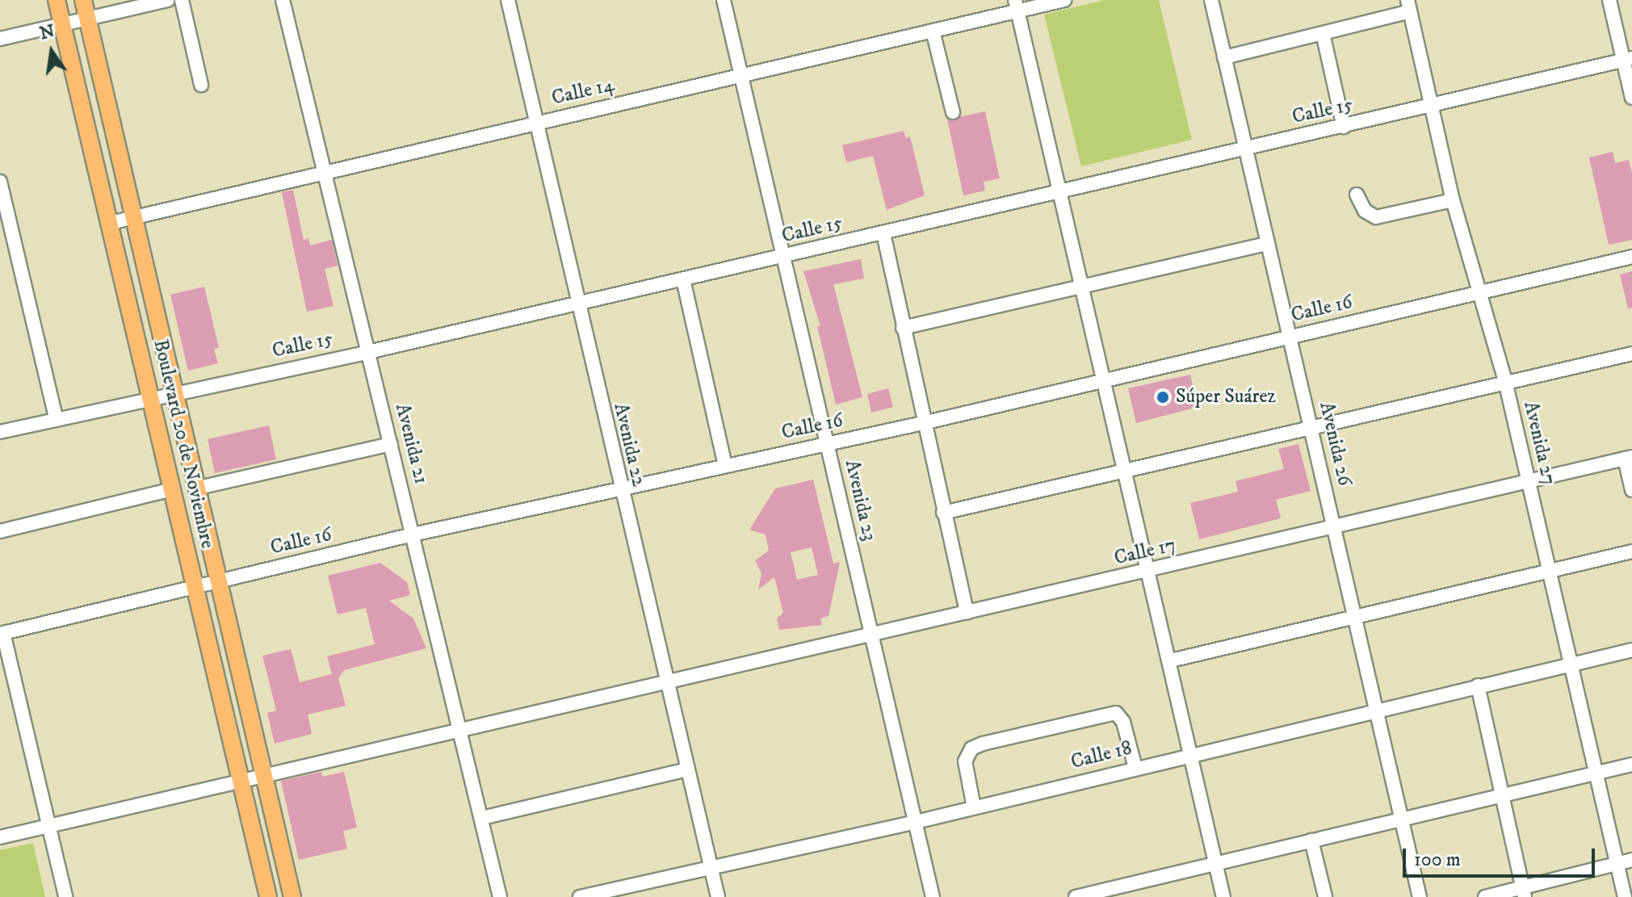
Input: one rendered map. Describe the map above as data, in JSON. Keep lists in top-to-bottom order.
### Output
{
  "streets": {
    "main road": ["Boulevard 20 de Noviembre"],
    "street": [
      "Calle 14",
      "Calle 15",
      "Calle 16",
      "Avenida 27",
      "Avenida 21",
      "Avenida 26",
      "Avenida 22",
      "Avenida 23",
      "Calle 17",
      "Calle 18"
    ]
  },
  "crossings": [
    ["Calle 14", "Boulevard 20 de Noviembre"],
    ["Calle 14", "Avenida 21"],
    ["Calle 14", "Avenida 22"],
    ["Calle 14", "Avenida 23"],
    ["Calle 15", "Avenida 27"],
    ["Calle 15", "Boulevard 20 de Noviembre"],
    ["Calle 15", "Avenida 21"],
    ["Calle 15", "Avenida 26"],
    ["Calle 15", "Avenida 22"],
    ["Calle 15", "Avenida 23"],
    ["Calle 16", "Avenida 27"],
    ["Calle 16", "Boulevard 20 de Noviembre"],
    ["Calle 16", "Avenida 21"],
    ["Calle 16", "Avenida 26"],
    ["Calle 16", "Avenida 22"],
    ["Calle 16", "Avenida 23"],
    ["Avenida 27", "Calle 17"],
    ["Avenida 27", "Calle 18"],
    ["Boulevard 20 de Noviembre", "Calle 17"],
    ["Avenida 21", "Calle 17"],
    ["Avenida 26", "Calle 17"],
    ["Avenida 26", "Calle 18"],
    ["Avenida 22", "Calle 17"],
    ["Avenida 22", "Calle 18"],
    ["Avenida 23", "Calle 17"],
    ["Avenida 23", "Calle 18"]
  ],
  "places": ["Súper Suárez"],
  "scale_bar": "100 m",
  "north": "top"
}
